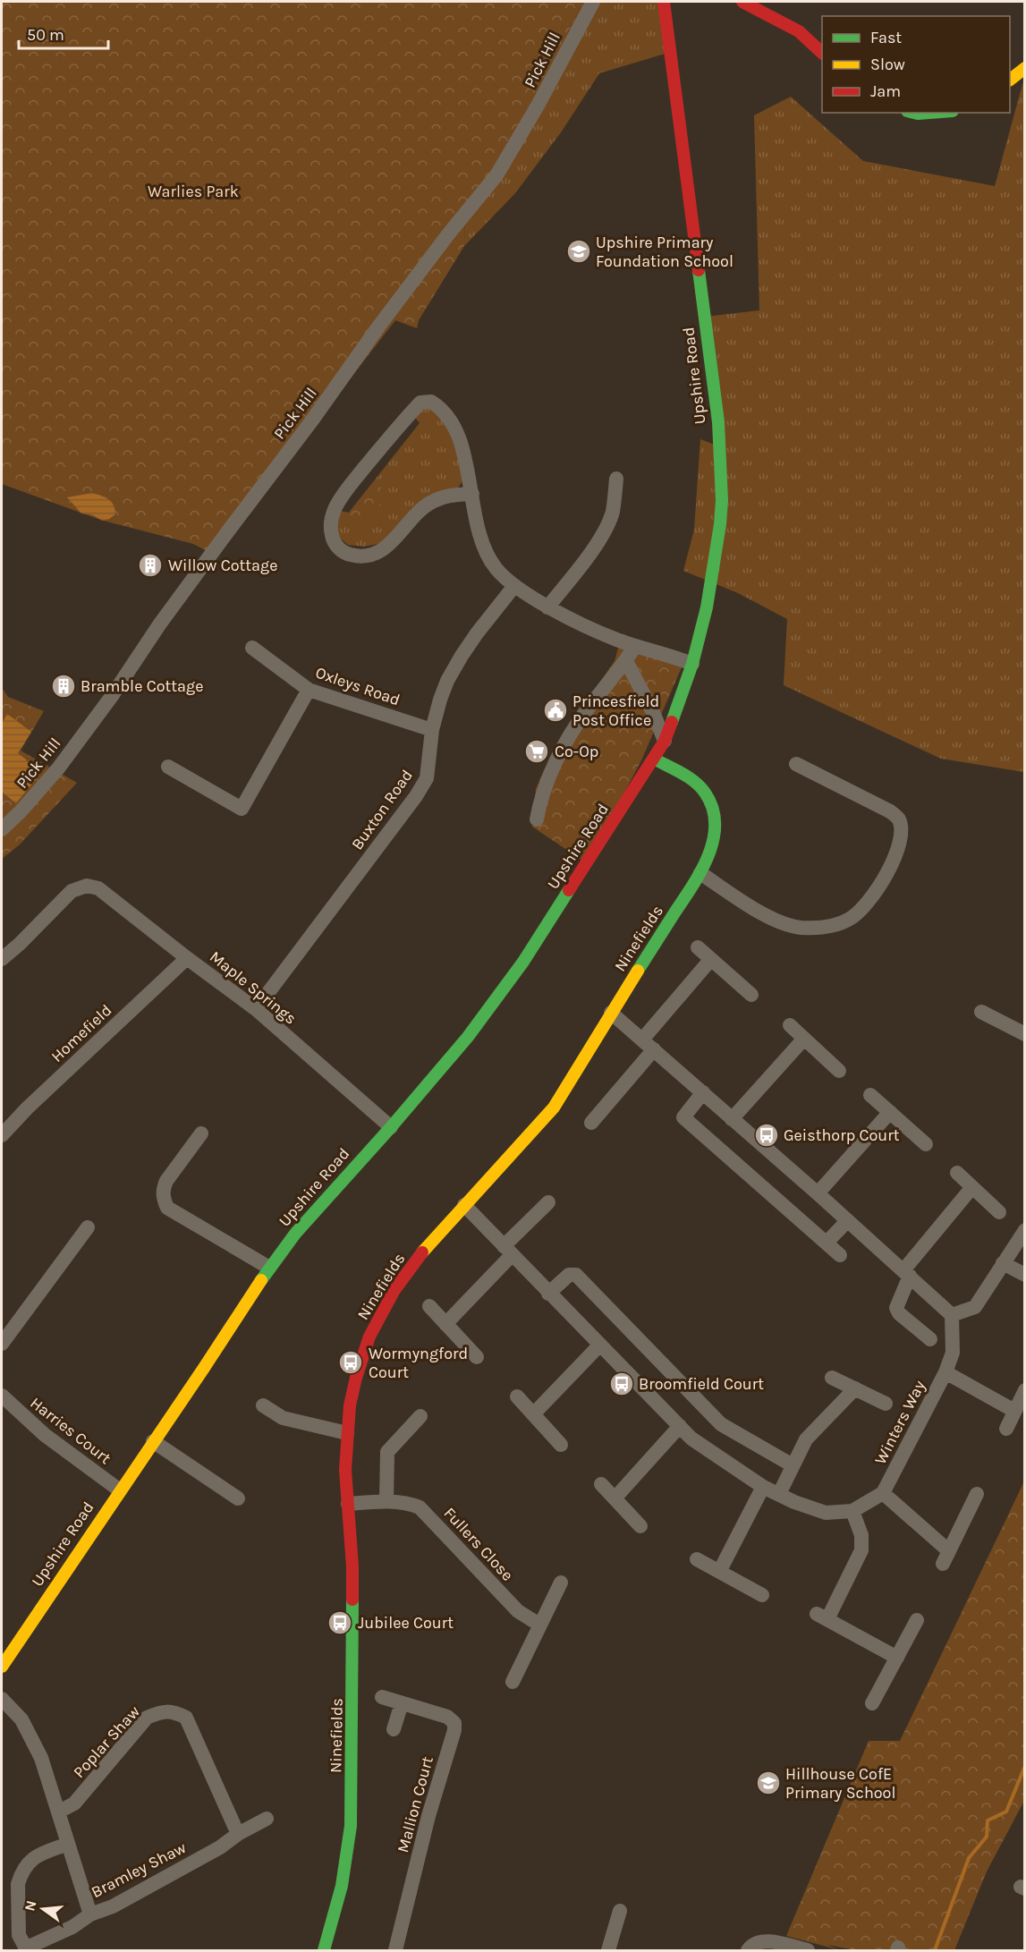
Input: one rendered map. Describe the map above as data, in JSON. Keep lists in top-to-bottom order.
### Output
{
  "streets": {
    "street": [
      "Pick Hill",
      "Upshire Road",
      "Oxleys Road",
      "Buxton Road",
      "Ninefields",
      "Maple Springs",
      "Homefield",
      "Winters Way",
      "Harries Court",
      "Fullers Close",
      "Poplar Shaw",
      "Mallion Court",
      "Bramley Shaw"
    ]
  },
  "crossings": [
    ["Upshire Road", "Ninefields"],
    ["Upshire Road", "Maple Springs"],
    ["Upshire Road", "Harries Court"],
    ["Oxleys Road", "Buxton Road"],
    ["Buxton Road", "Maple Springs"],
    ["Ninefields", "Fullers Close"],
    ["Maple Springs", "Homefield"],
    ["Poplar Shaw", "Bramley Shaw"]
  ],
  "parks": ["Warlies Park"],
  "places": {
    "school or university": ["Upshire Primary Foundation School", "Hillhouse CofE Primary School"],
    "building": ["Willow Cottage", "Bramble Cottage"],
    "public building": ["Princesfield Post Office"],
    "supermarket": ["Co-Op"],
    "bus stop": [
      "Geisthorp Court",
      "Wormyngford Court",
      "Broomfield Court",
      "Jubilee Court"
    ]
  },
  "legend": ["Fast", "Slow", "Jam"],
  "scale_bar": "50 m",
  "north": "left"
}
